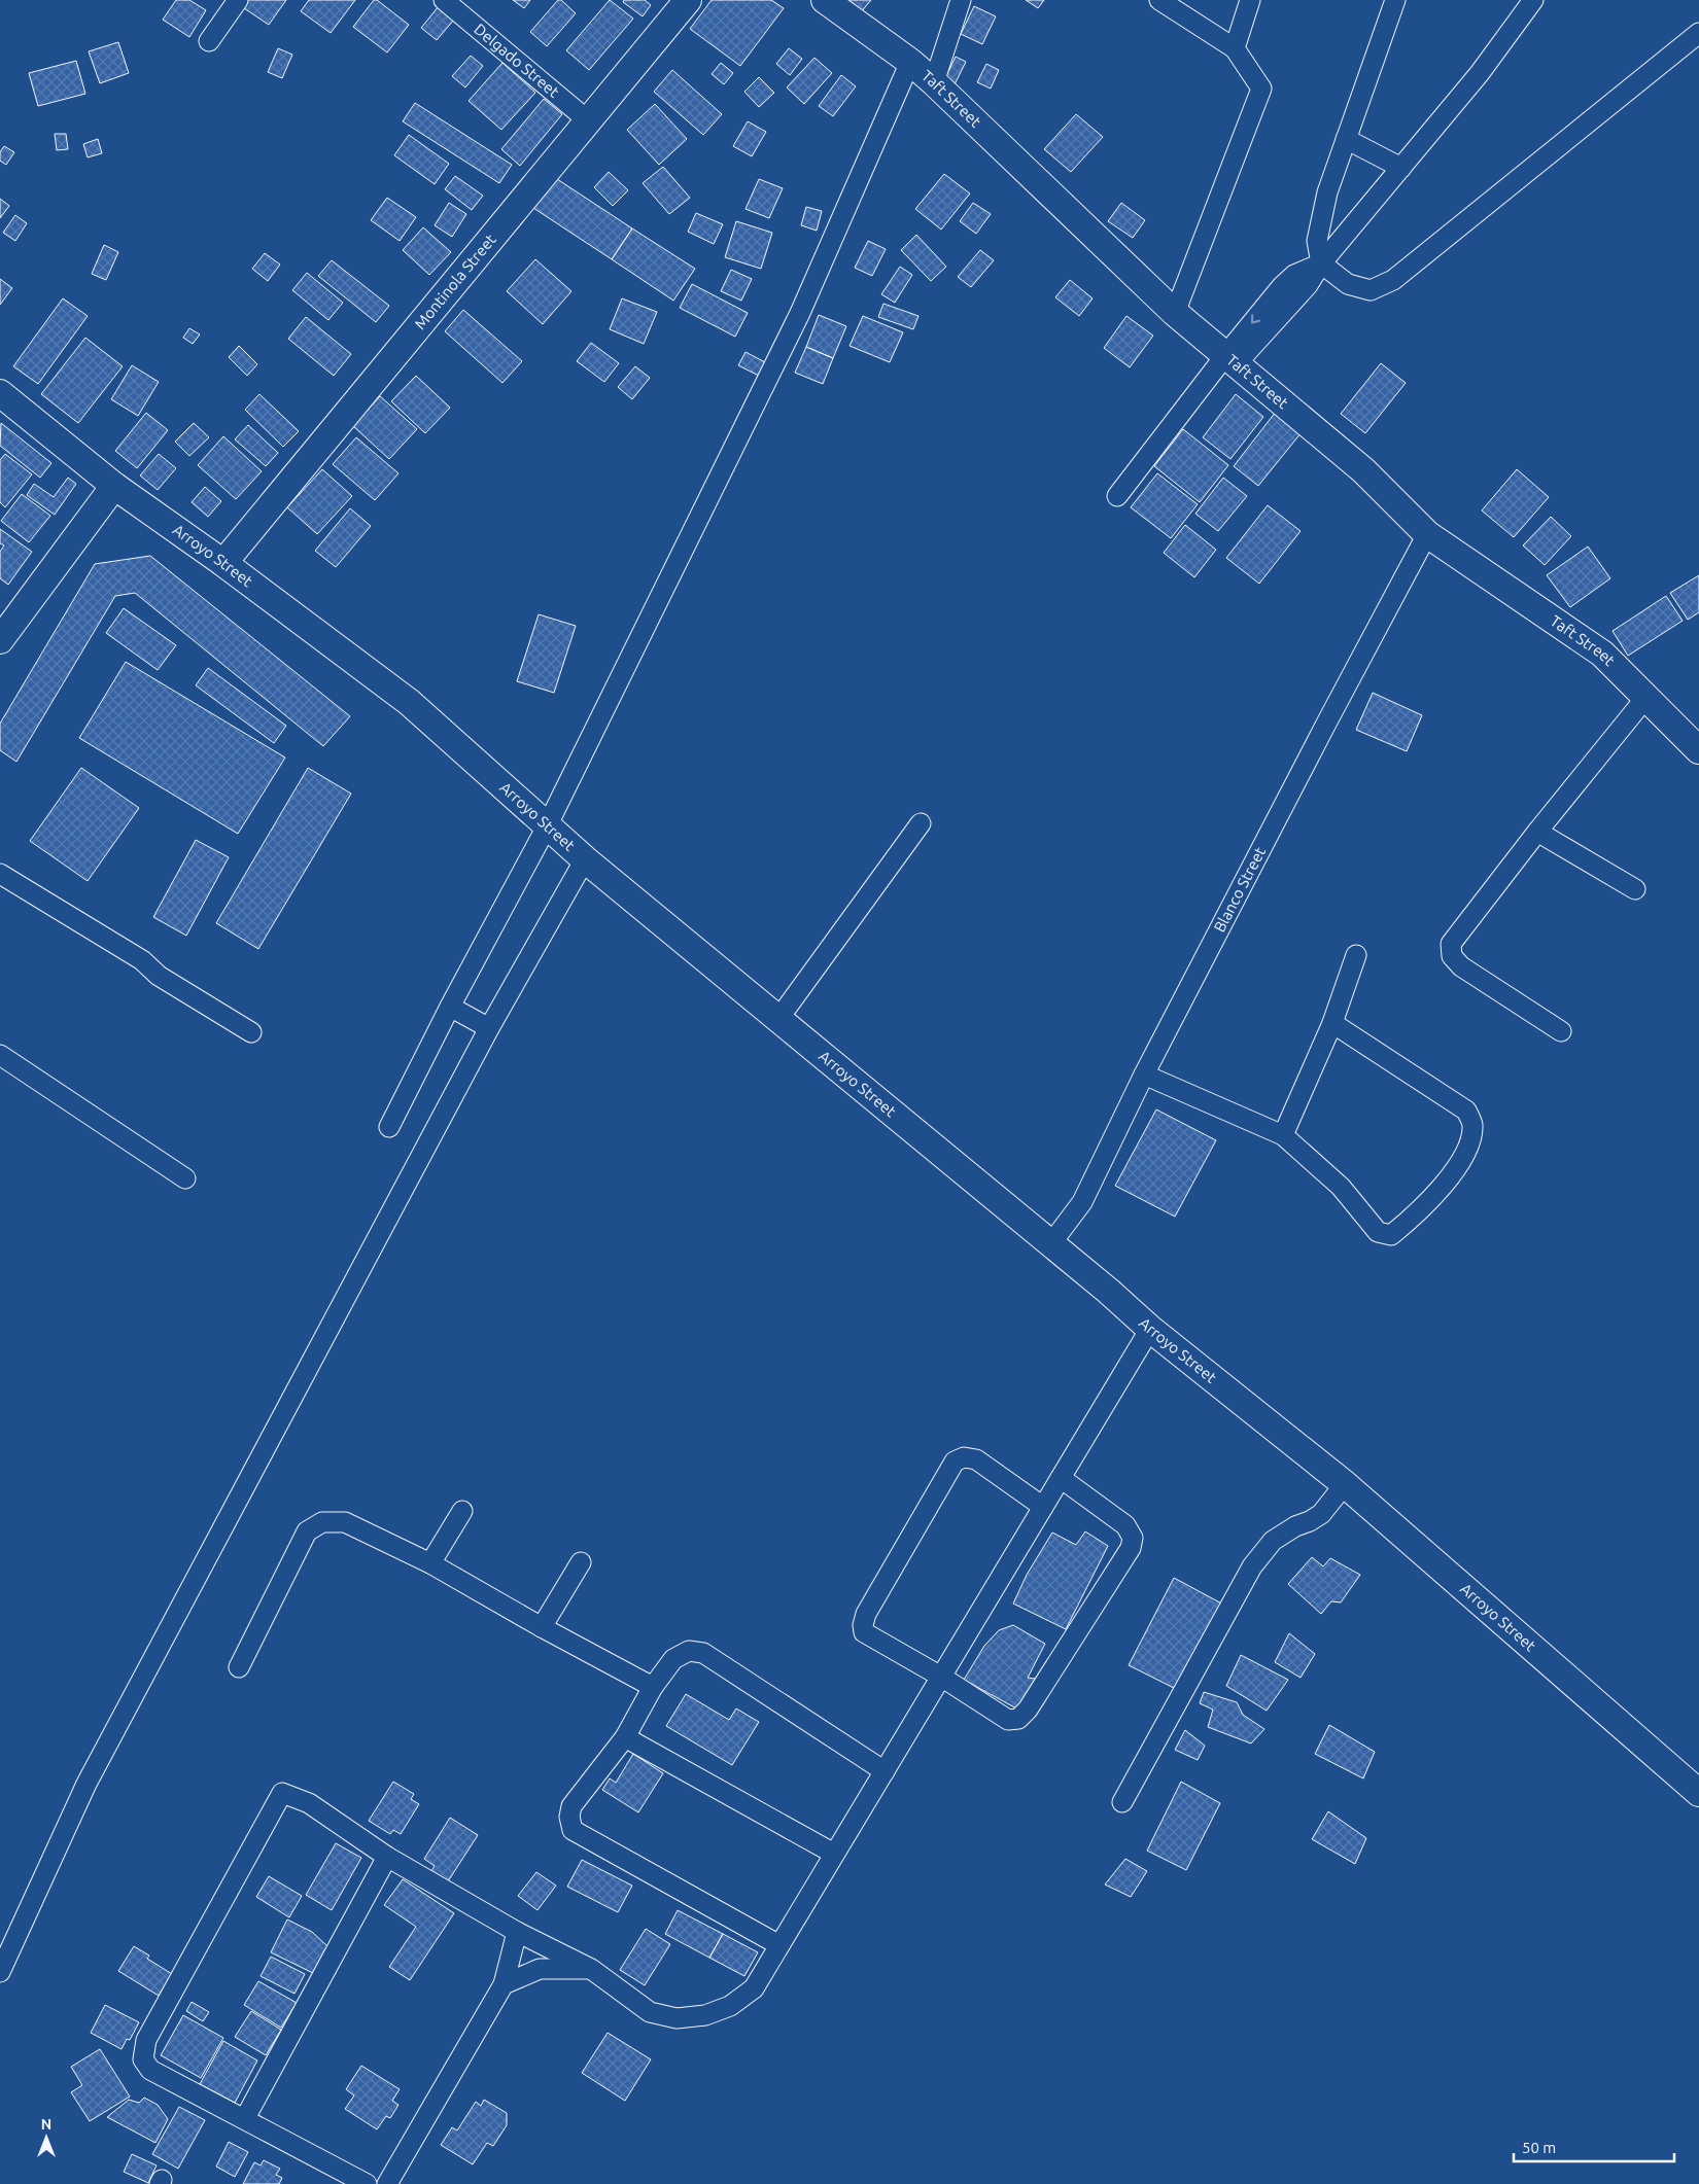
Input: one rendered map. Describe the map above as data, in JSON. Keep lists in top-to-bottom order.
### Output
{
  "streets": {
    "street": [
      "Delgado Street",
      "Taft Street",
      "Montinola Street",
      "Arroyo Street",
      "Blanco Street"
    ]
  },
  "crossings": [
    ["Delgado Street", "Montinola Street"],
    ["Taft Street", "Blanco Street"],
    ["Montinola Street", "Arroyo Street"],
    ["Arroyo Street", "Blanco Street"]
  ],
  "scale_bar": "50 m",
  "north": "top"
}
